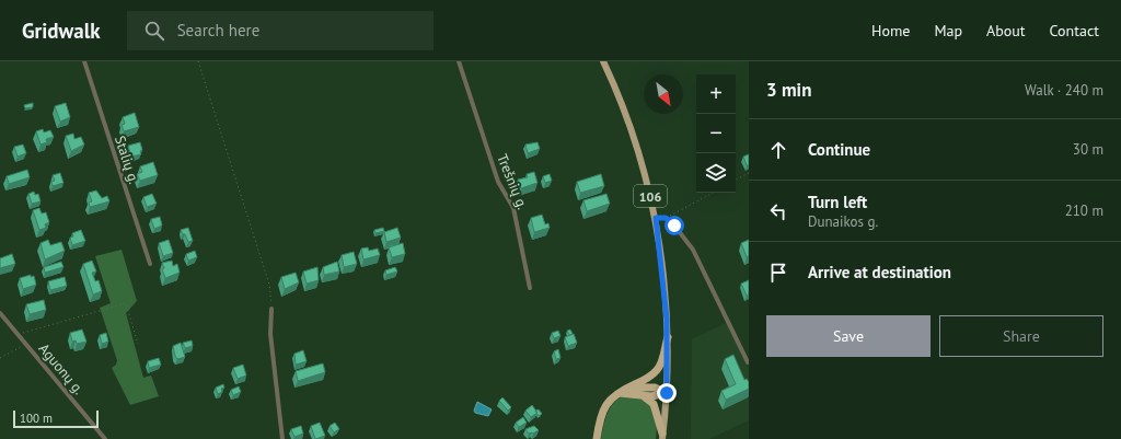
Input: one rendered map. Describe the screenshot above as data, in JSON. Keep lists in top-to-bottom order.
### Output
{
  "streets": {
    "main road": ["106"],
    "street": ["Stalių g.", "Trešnių g.", "Aguonų g."]
  },
  "scale_bar": "100 m",
  "north": "bottom right",
  "page": {
    "header": "Gridwalk",
    "search": "Search here",
    "nav": [
      "Home",
      "Map",
      "About",
      "Contact"
    ],
    "heading": ["3 min", "Walk · 240 m"],
    "map_buttons": ["+", "−"],
    "list": [
      ["Continue", "30 m"],
      ["Turn left", "Dunaikos g.", "210 m"],
      "Arrive at destination"
    ],
    "buttons": ["Save", "Share"],
    "scale": "100 m"
  }
}
